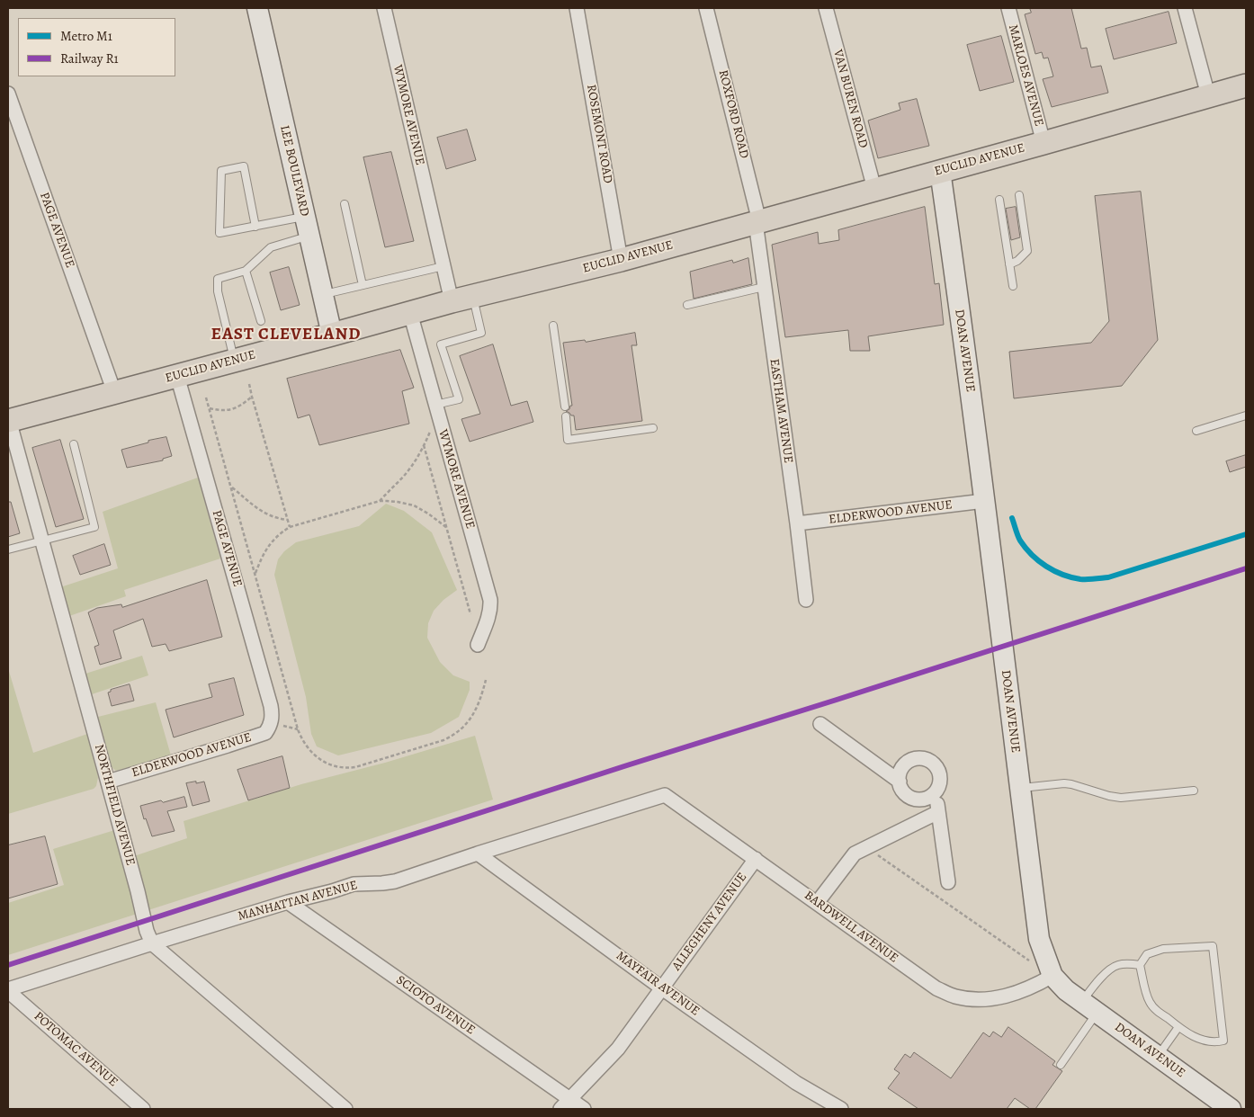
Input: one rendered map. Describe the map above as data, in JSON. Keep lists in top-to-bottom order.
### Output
{
  "streets": {
    "main road": ["EUCLID AVENUE"],
    "street": [
      "MARLOES AVENUE",
      "VAN BUREN ROAD",
      "ROXFORD ROAD",
      "WYMORE AVENUE",
      "ROSEMONT ROAD",
      "LEE BOULEVARD",
      "PAGE AVENUE",
      "DOAN AVENUE",
      "EASTHAM AVENUE",
      "ELDERWOOD AVENUE",
      "NORTHFIELD AVENUE",
      "MANHATTAN AVENUE",
      "ALLEGHENY AVENUE",
      "BARDWELL AVENUE",
      "MAYFAIR AVENUE",
      "SCIOTO AVENUE",
      "POTOMAC AVENUE"
    ]
  },
  "crossings": [
    ["MARLOES AVENUE", "EUCLID AVENUE"],
    ["VAN BUREN ROAD", "EUCLID AVENUE"],
    ["ROXFORD ROAD", "EUCLID AVENUE"],
    ["ROXFORD ROAD", "EASTHAM AVENUE"],
    ["WYMORE AVENUE", "EUCLID AVENUE"],
    ["ROSEMONT ROAD", "EUCLID AVENUE"],
    ["EUCLID AVENUE", "LEE BOULEVARD"],
    ["EUCLID AVENUE", "PAGE AVENUE"],
    ["EUCLID AVENUE", "DOAN AVENUE"],
    ["EUCLID AVENUE", "EASTHAM AVENUE"],
    ["EUCLID AVENUE", "NORTHFIELD AVENUE"],
    ["PAGE AVENUE", "ELDERWOOD AVENUE"],
    ["DOAN AVENUE", "ELDERWOOD AVENUE"],
    ["DOAN AVENUE", "BARDWELL AVENUE"],
    ["EASTHAM AVENUE", "ELDERWOOD AVENUE"],
    ["ELDERWOOD AVENUE", "NORTHFIELD AVENUE"],
    ["NORTHFIELD AVENUE", "MANHATTAN AVENUE"],
    ["MANHATTAN AVENUE", "BARDWELL AVENUE"],
    ["MANHATTAN AVENUE", "MAYFAIR AVENUE"],
    ["MANHATTAN AVENUE", "SCIOTO AVENUE"],
    ["MANHATTAN AVENUE", "POTOMAC AVENUE"],
    ["ALLEGHENY AVENUE", "BARDWELL AVENUE"],
    ["ALLEGHENY AVENUE", "MAYFAIR AVENUE"],
    ["ALLEGHENY AVENUE", "SCIOTO AVENUE"]
  ],
  "districts": ["EAST CLEVELAND"],
  "lines": ["metro line M1", "rail line R1"],
  "legend": ["Metro M1", "Railway R1"]
}
